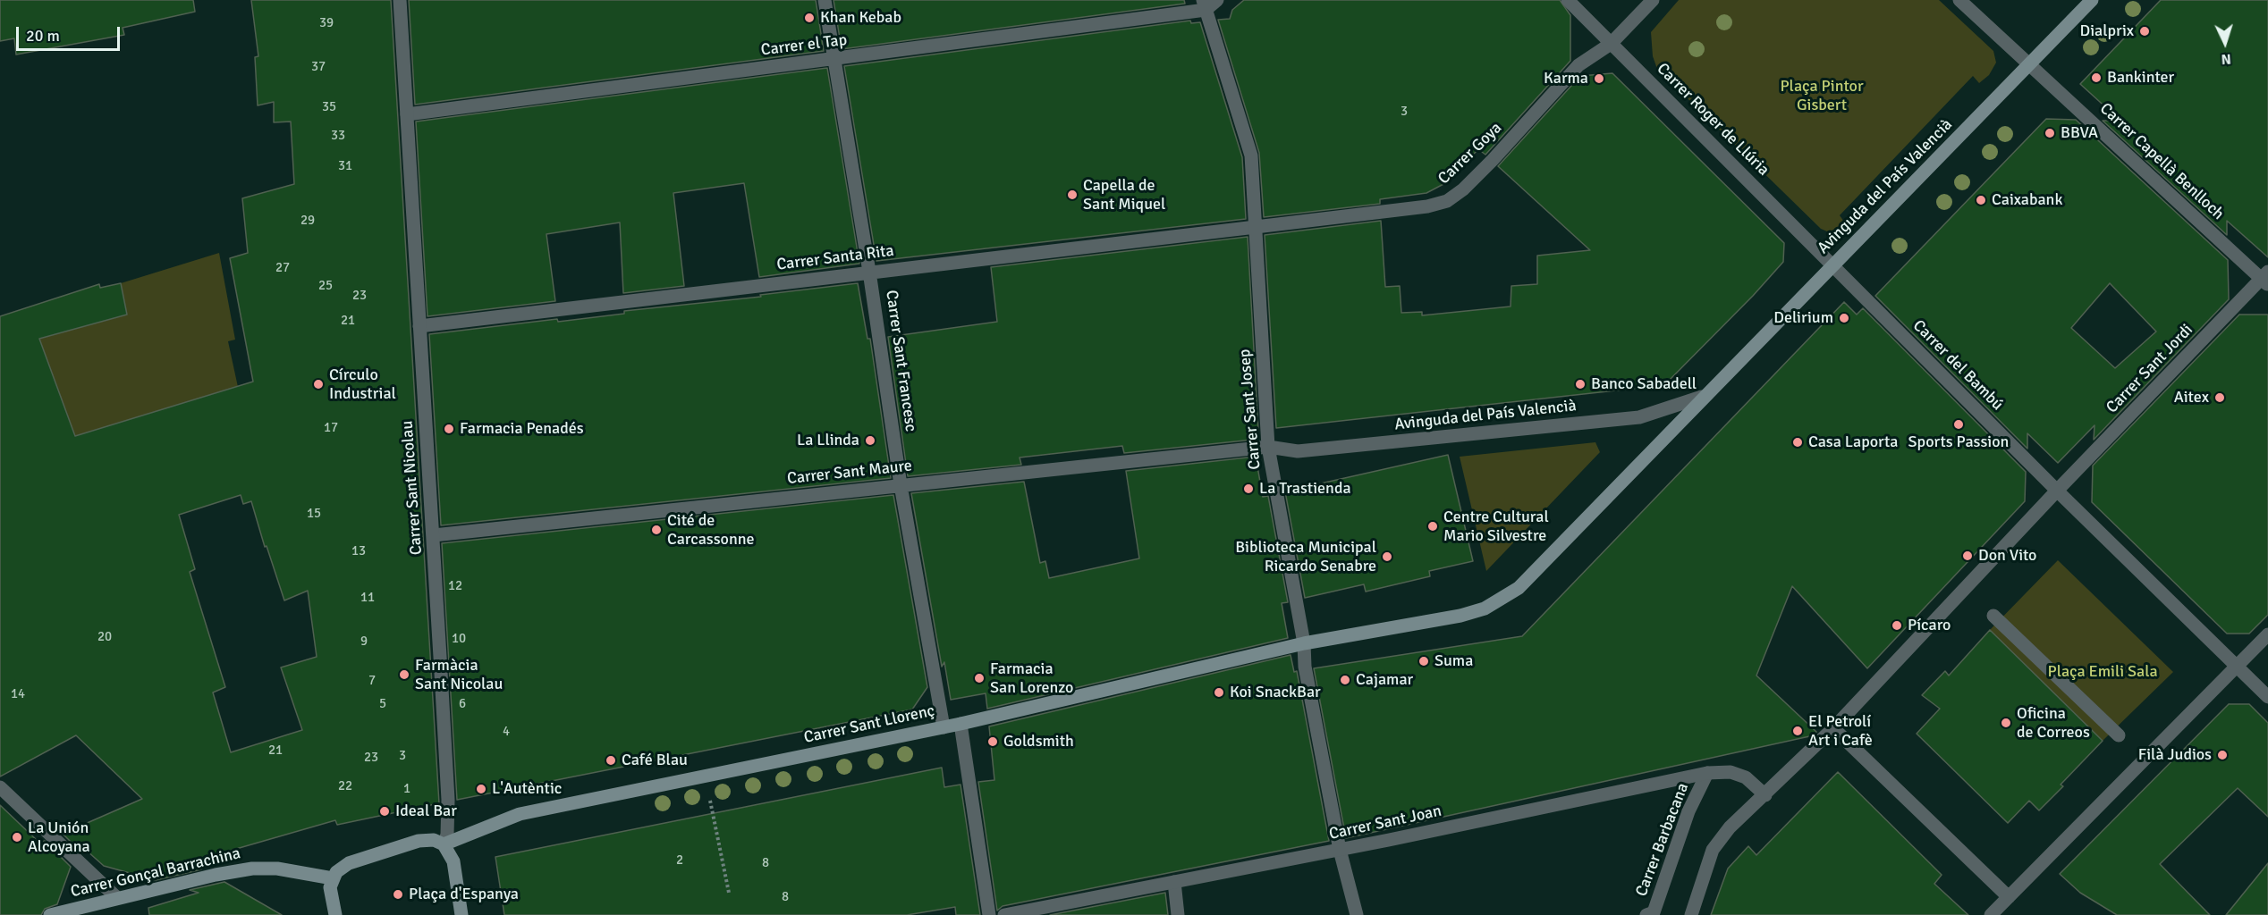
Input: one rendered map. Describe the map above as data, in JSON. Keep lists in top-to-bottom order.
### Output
{
  "streets": {
    "main road": ["Avinguda del País Valencià", "Carrer Sant Llorenç", "Carrer Gonçal Barrachina"],
    "street": [
      "Carrer el Tap",
      "Carrer Roger de Llúria",
      "Carrer Goya",
      "Carrer Capellà Benlloch",
      "Carrer Santa Rita",
      "Carrer Sant Francesc",
      "Carrer del Bambú",
      "Carrer Sant Jordi",
      "Carrer Sant Josep",
      "Carrer Sant Maure",
      "Carrer Sant Nicolau",
      "Carrer Sant Joan",
      "Carrer Barbacana"
    ]
  },
  "crossings": [
    ["Carrer el Tap", "Carrer Sant Francesc"],
    ["Carrer el Tap", "Carrer Sant Josep"],
    ["Carrer el Tap", "Carrer Sant Nicolau"],
    ["Carrer Roger de Llúria", "Carrer Goya"],
    ["Carrer Roger de Llúria", "Avinguda del País Valencià"],
    ["Carrer Roger de Llúria", "Carrer del Bambú"],
    ["Carrer Goya", "Carrer Santa Rita"],
    ["Carrer Goya", "Carrer Sant Josep"],
    ["Carrer Capellà Benlloch", "Avinguda del País Valencià"],
    ["Carrer Capellà Benlloch", "Carrer Sant Jordi"],
    ["Avinguda del País Valencià", "Carrer del Bambú"],
    ["Avinguda del País Valencià", "Carrer Sant Josep"],
    ["Avinguda del País Valencià", "Carrer Sant Maure"],
    ["Avinguda del País Valencià", "Carrer Sant Llorenç"],
    ["Carrer Santa Rita", "Carrer Sant Francesc"],
    ["Carrer Santa Rita", "Carrer Sant Josep"],
    ["Carrer Santa Rita", "Carrer Sant Nicolau"],
    ["Carrer Sant Francesc", "Carrer Sant Maure"],
    ["Carrer Sant Francesc", "Carrer Sant Llorenç"],
    ["Carrer del Bambú", "Carrer Sant Jordi"],
    ["Carrer Sant Josep", "Carrer Sant Maure"],
    ["Carrer Sant Josep", "Carrer Sant Llorenç"],
    ["Carrer Sant Josep", "Carrer Sant Joan"],
    ["Carrer Sant Maure", "Carrer Sant Nicolau"],
    ["Carrer Sant Nicolau", "Carrer Sant Llorenç"],
    ["Carrer Sant Joan", "Carrer Barbacana"]
  ],
  "parks": ["Plaça Pintor Gisbert", "Plaça Emili Sala"],
  "places": [
    "Khan Kebab",
    "Dialprix",
    "Bankinter",
    "Karma",
    "BBVA",
    "Capella de Sant Miquel",
    "Caixabank",
    "Delirium",
    "Círculo Industrial",
    "Banco Sabadell",
    "Aitex",
    "Sports Passion",
    "Farmacia Penadés",
    "La Llinda",
    "Casa Laporta",
    "La Trastienda",
    "Centre Cultural Mario Silvestre",
    "Cité de Carcassonne",
    "Don Vito",
    "Biblioteca Municipal Ricardo Senabre",
    "Pícaro",
    "Suma",
    "Farmàcia Sant Nicolau",
    "Farmacia San Lorenzo",
    "Cajamar",
    "Koi SnackBar",
    "Oficina de Correos",
    "El Petrolí Art i Cafè",
    "Goldsmith",
    "Filà Judios",
    "Café Blau",
    "L'Autèntic",
    "Ideal Bar",
    "La Unión Alcoyana",
    "Plaça d'Espanya"
  ],
  "house_numbers": [
    "39",
    "37",
    "35",
    "3",
    "33",
    "31",
    "29",
    "27",
    "25",
    "23",
    "21",
    "17",
    "15",
    "13",
    "12",
    "11",
    "20",
    "10",
    "9",
    "7",
    "14",
    "5",
    "6",
    "4",
    "21",
    "3",
    "23",
    "22",
    "1",
    "2",
    "8",
    "8"
  ],
  "scale_bar": "20 m",
  "north": "bottom"
}
